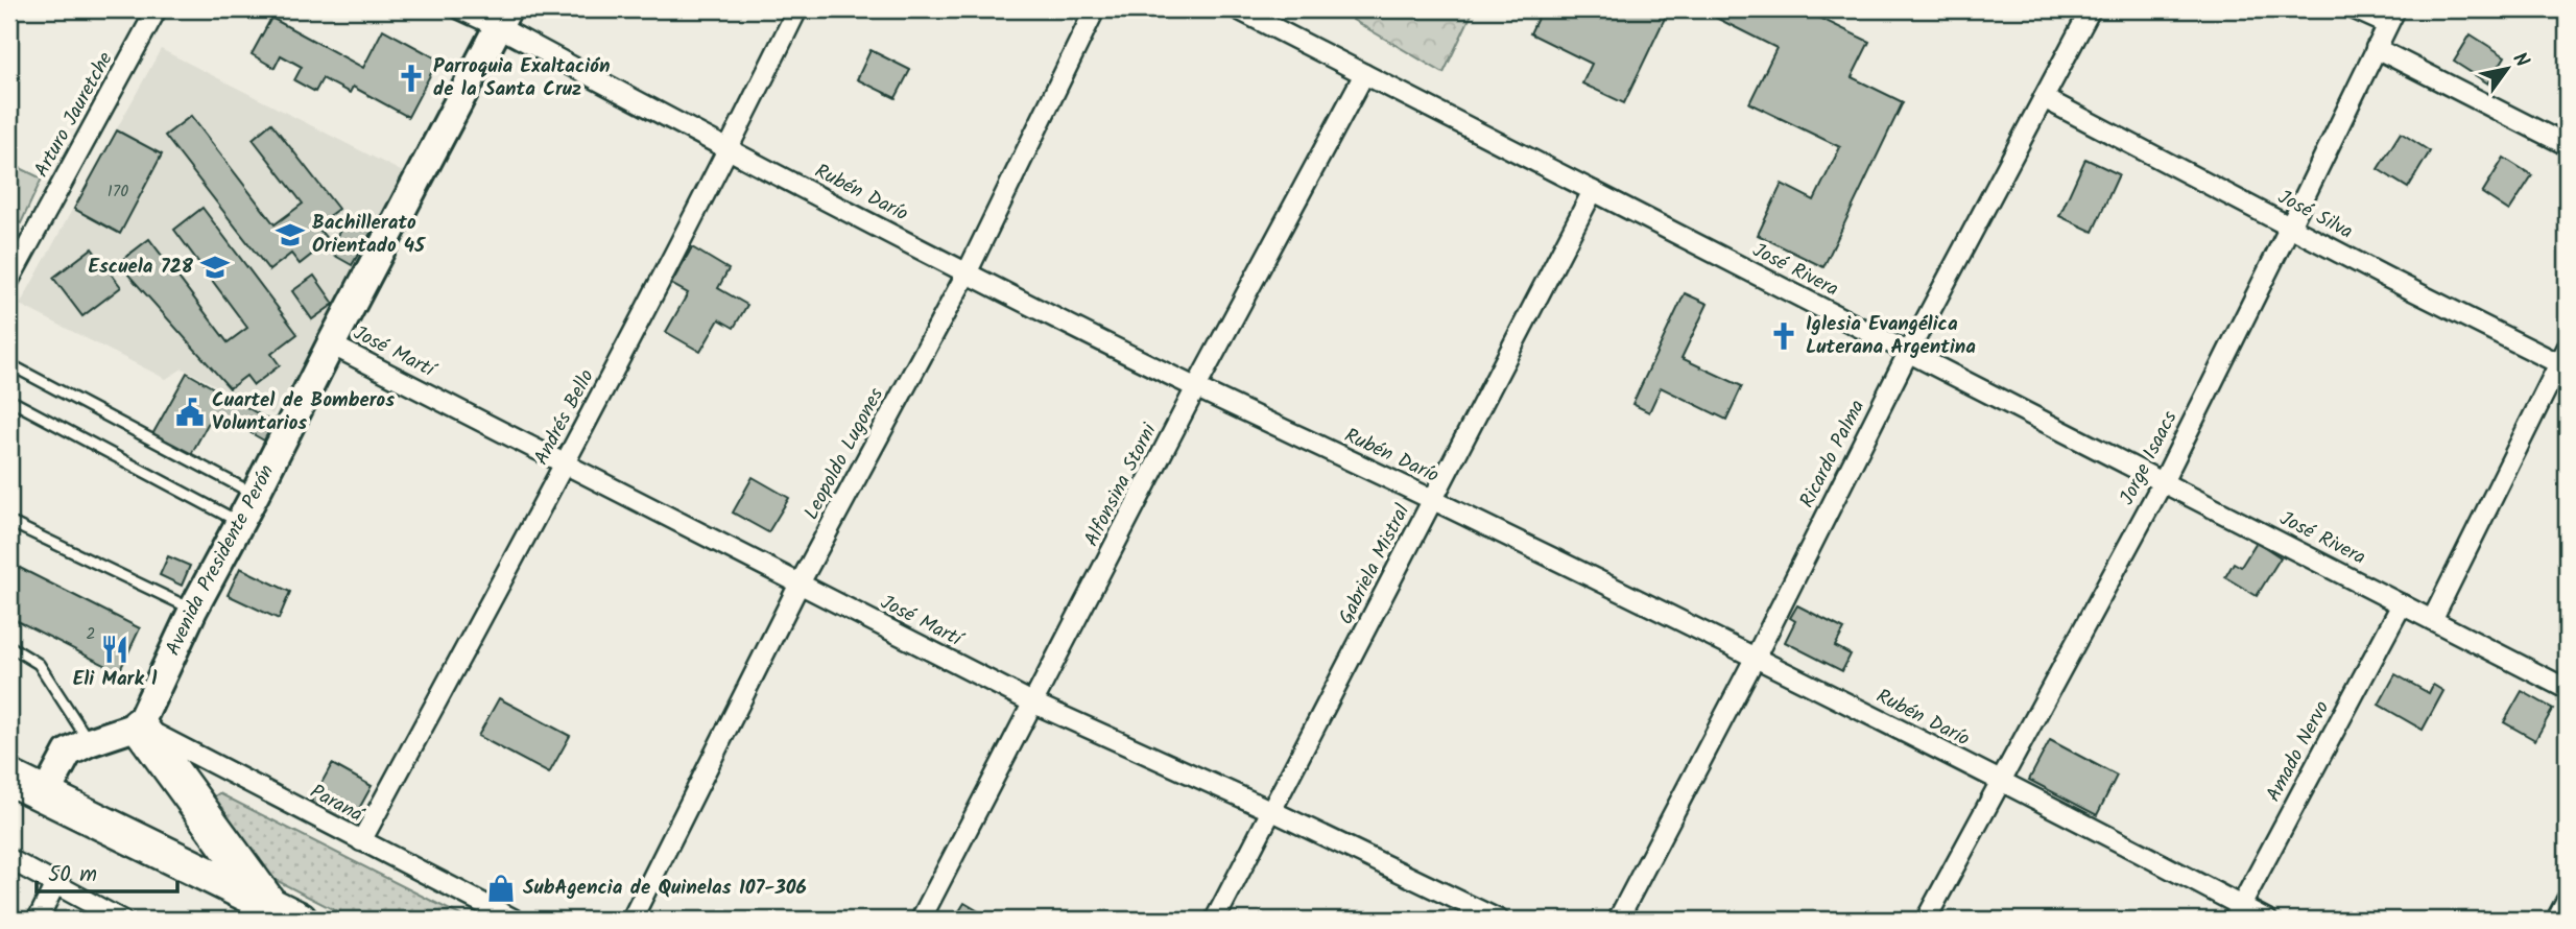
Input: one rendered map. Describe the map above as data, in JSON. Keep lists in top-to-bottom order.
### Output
{
  "streets": {
    "main road": ["Avenida Presidente Perón"],
    "street": [
      "Arturo Jauretche",
      "Rubén Darío",
      "José Silva",
      "José Rivera",
      "José Martí",
      "Andrés Bello",
      "Leopoldo Lugones",
      "Ricardo Palma",
      "Jorge Isaacs",
      "Alfonsina Storni",
      "Gabriela Mistral",
      "Amado Nervo",
      "Paraná"
    ]
  },
  "crossings": [
    ["Rubén Darío", "Andrés Bello"],
    ["Rubén Darío", "Leopoldo Lugones"],
    ["Rubén Darío", "Ricardo Palma"],
    ["Rubén Darío", "Jorge Isaacs"],
    ["Rubén Darío", "Alfonsina Storni"],
    ["Rubén Darío", "Avenida Presidente Perón"],
    ["Rubén Darío", "Gabriela Mistral"],
    ["Rubén Darío", "Amado Nervo"],
    ["José Silva", "Ricardo Palma"],
    ["José Silva", "Jorge Isaacs"],
    ["José Rivera", "Ricardo Palma"],
    ["José Rivera", "Jorge Isaacs"],
    ["José Rivera", "Alfonsina Storni"],
    ["José Rivera", "Gabriela Mistral"],
    ["José Rivera", "Amado Nervo"],
    ["José Martí", "Andrés Bello"],
    ["José Martí", "Leopoldo Lugones"],
    ["José Martí", "Alfonsina Storni"],
    ["José Martí", "Avenida Presidente Perón"],
    ["José Martí", "Gabriela Mistral"],
    ["Andrés Bello", "Paraná"],
    ["Avenida Presidente Perón", "Paraná"]
  ],
  "places": {
    "church": ["Parroquia Exaltación de la Santa Cruz", "Iglesia Evangélica Luterana Argentina"],
    "school or university": ["Bachillerato Orientado 45", "Escuela 728"],
    "public building": ["Cuartel de Bomberos Voluntarios"],
    "restaurant": ["Eli Mark l"],
    "shop": ["SubAgencia de Quinelas 107-306"]
  },
  "house_numbers": ["170", "2"],
  "scale_bar": "50 m",
  "north": "top right"
}
